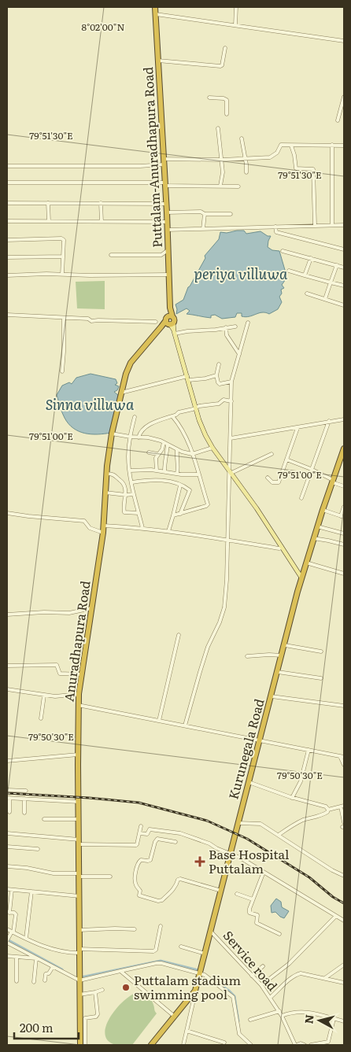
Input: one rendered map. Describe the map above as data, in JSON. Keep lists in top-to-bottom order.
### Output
{
  "streets": {
    "highway": ["Puttalam-Anuradhapura Road", "Anuradhapura Road", "Kurunegala Road"],
    "street": ["Service road"]
  },
  "crossings": [
    ["Puttalam-Anuradhapura Road", "Anuradhapura Road"],
    ["Kurunegala Road", "Service road"]
  ],
  "water": ["periya villuwa", "Sinna villuwa"],
  "places": {
    "health": ["Base Hospital Puttalam"],
    "other": ["Puttalam stadium swimming pool"]
  },
  "scale_bar": "200 m",
  "north": "left",
  "coordinates": [
    "8°02'00\"N",
    "79°51'30\"E",
    "79°51'00\"E",
    "79°50'30\"E"
  ]
}
